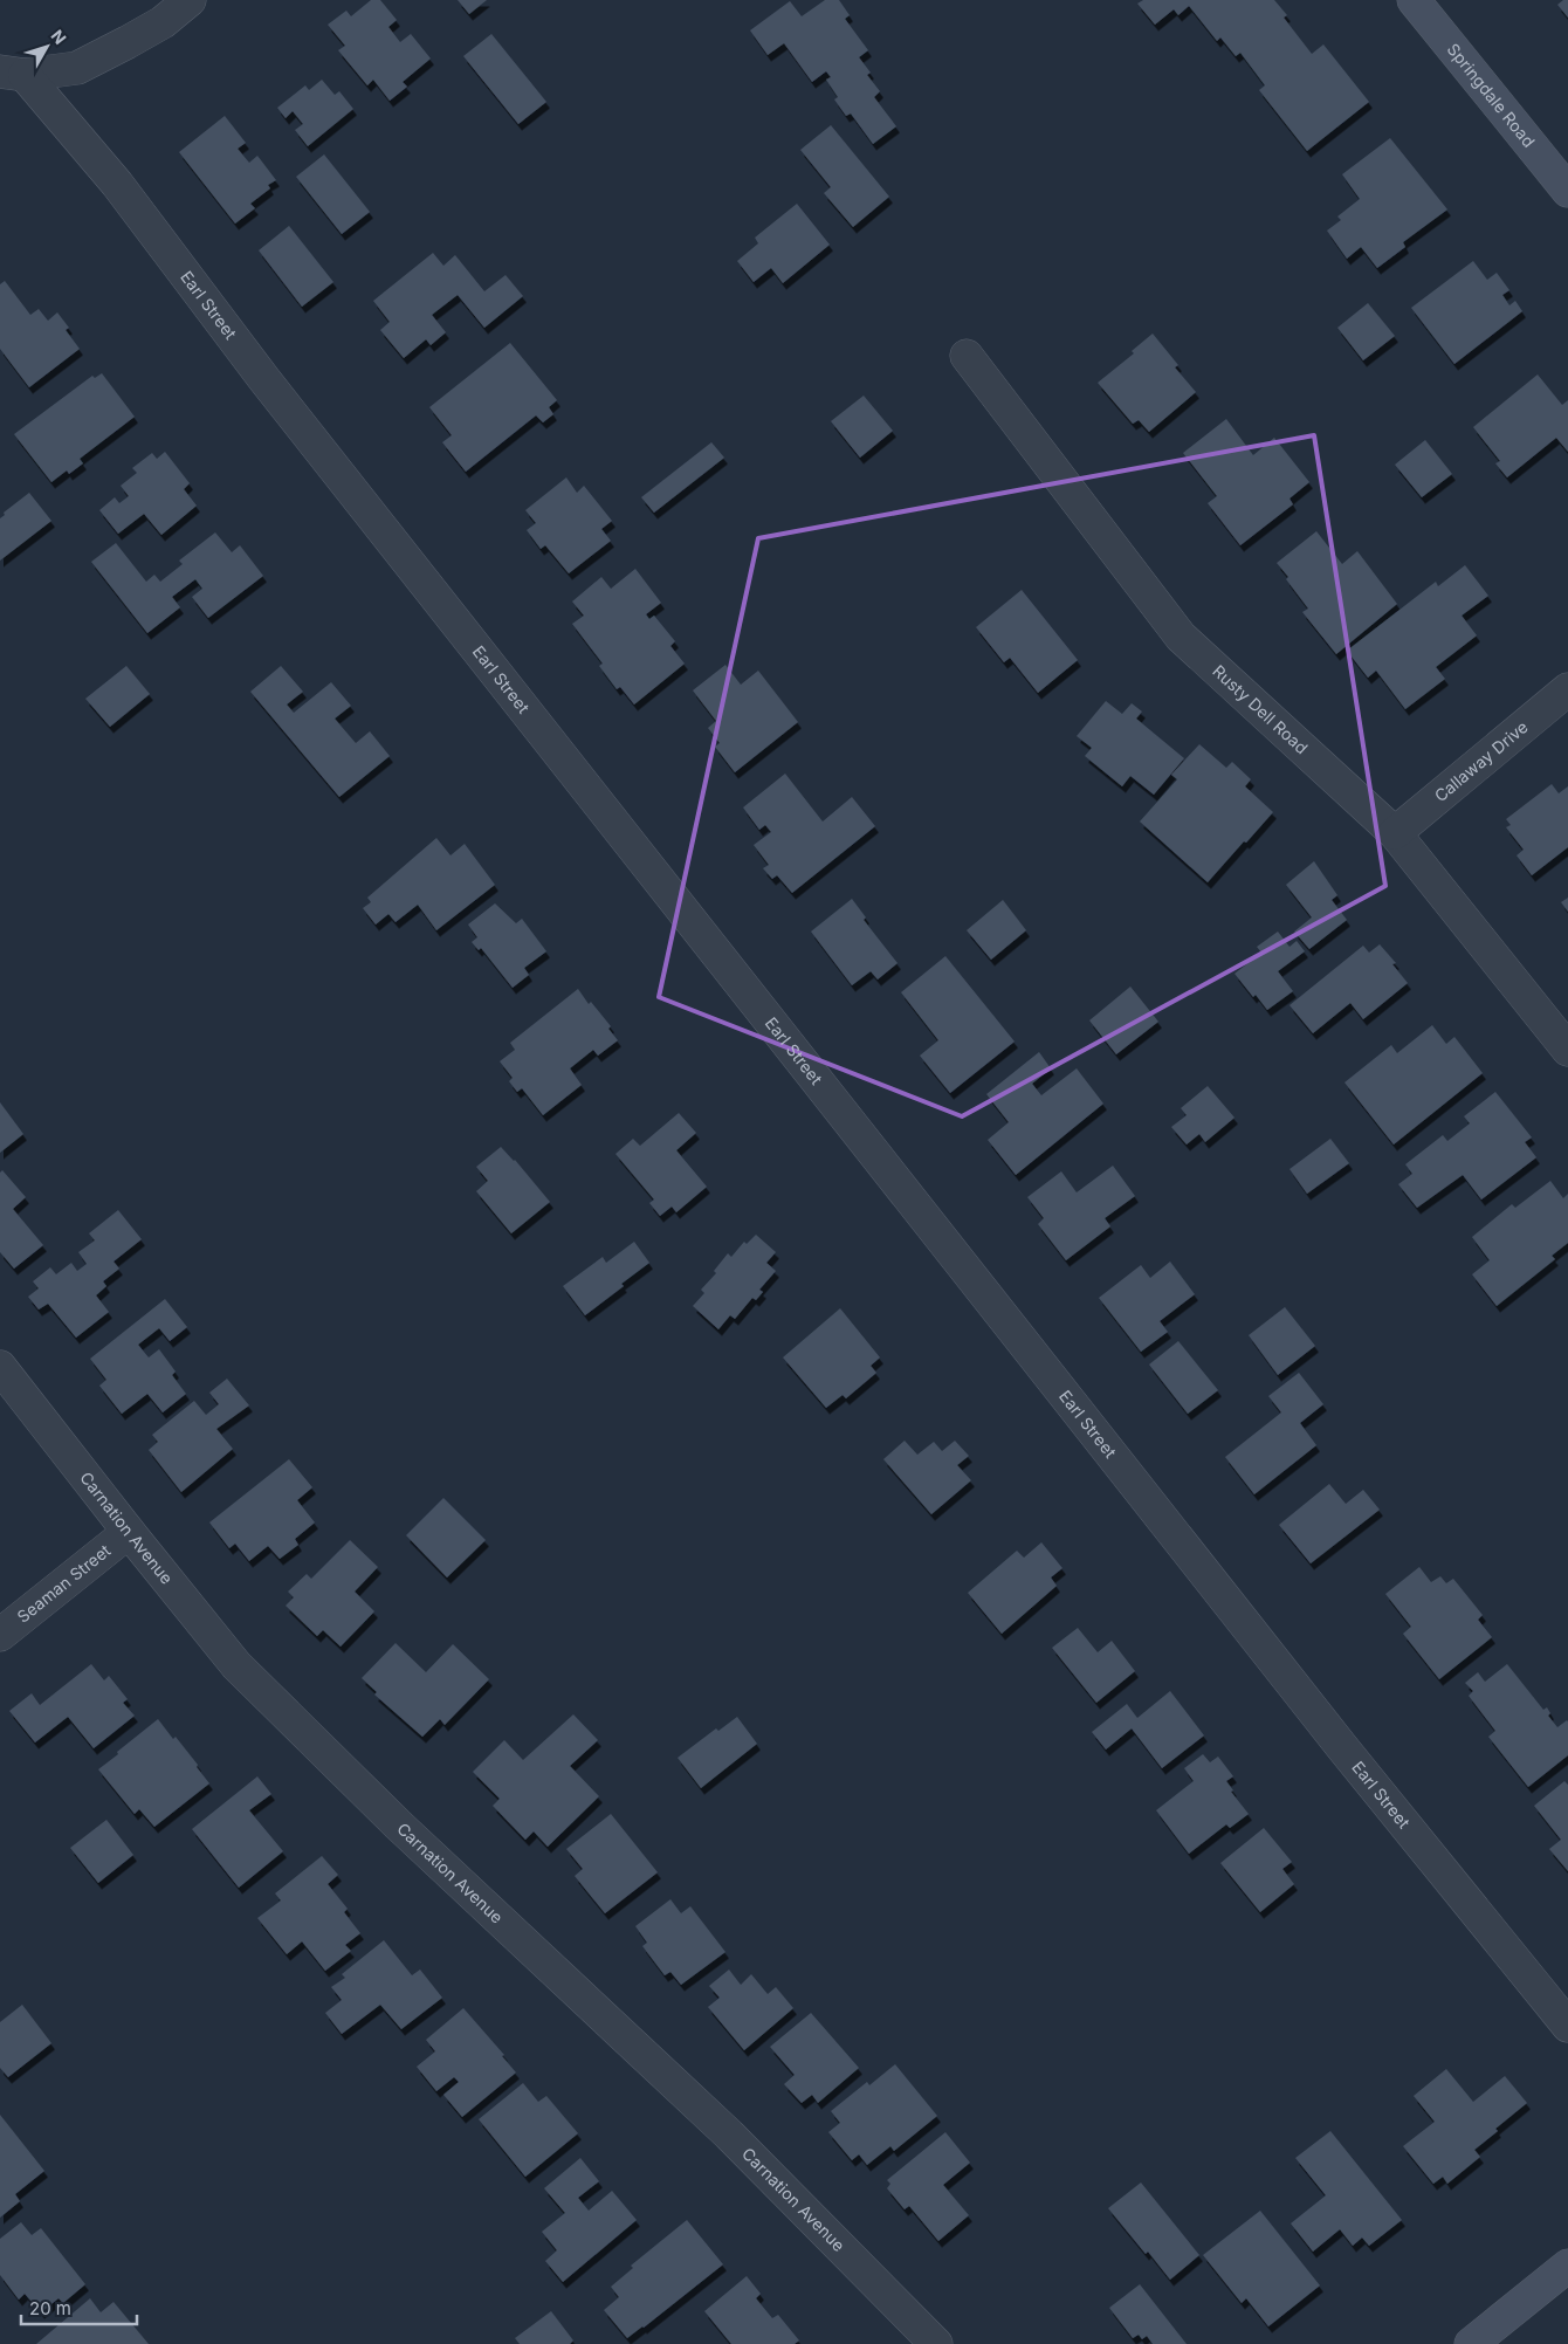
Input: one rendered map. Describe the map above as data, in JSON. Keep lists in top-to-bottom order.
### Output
{
  "streets": {
    "street": [
      "Springdale Road",
      "Earl Street",
      "Rusty Dell Road",
      "Callaway Drive",
      "Carnation Avenue",
      "Seaman Street"
    ]
  },
  "crossings": [
    ["Rusty Dell Road", "Callaway Drive"],
    ["Carnation Avenue", "Seaman Street"]
  ],
  "scale_bar": "20 m",
  "north": "top right"
}
